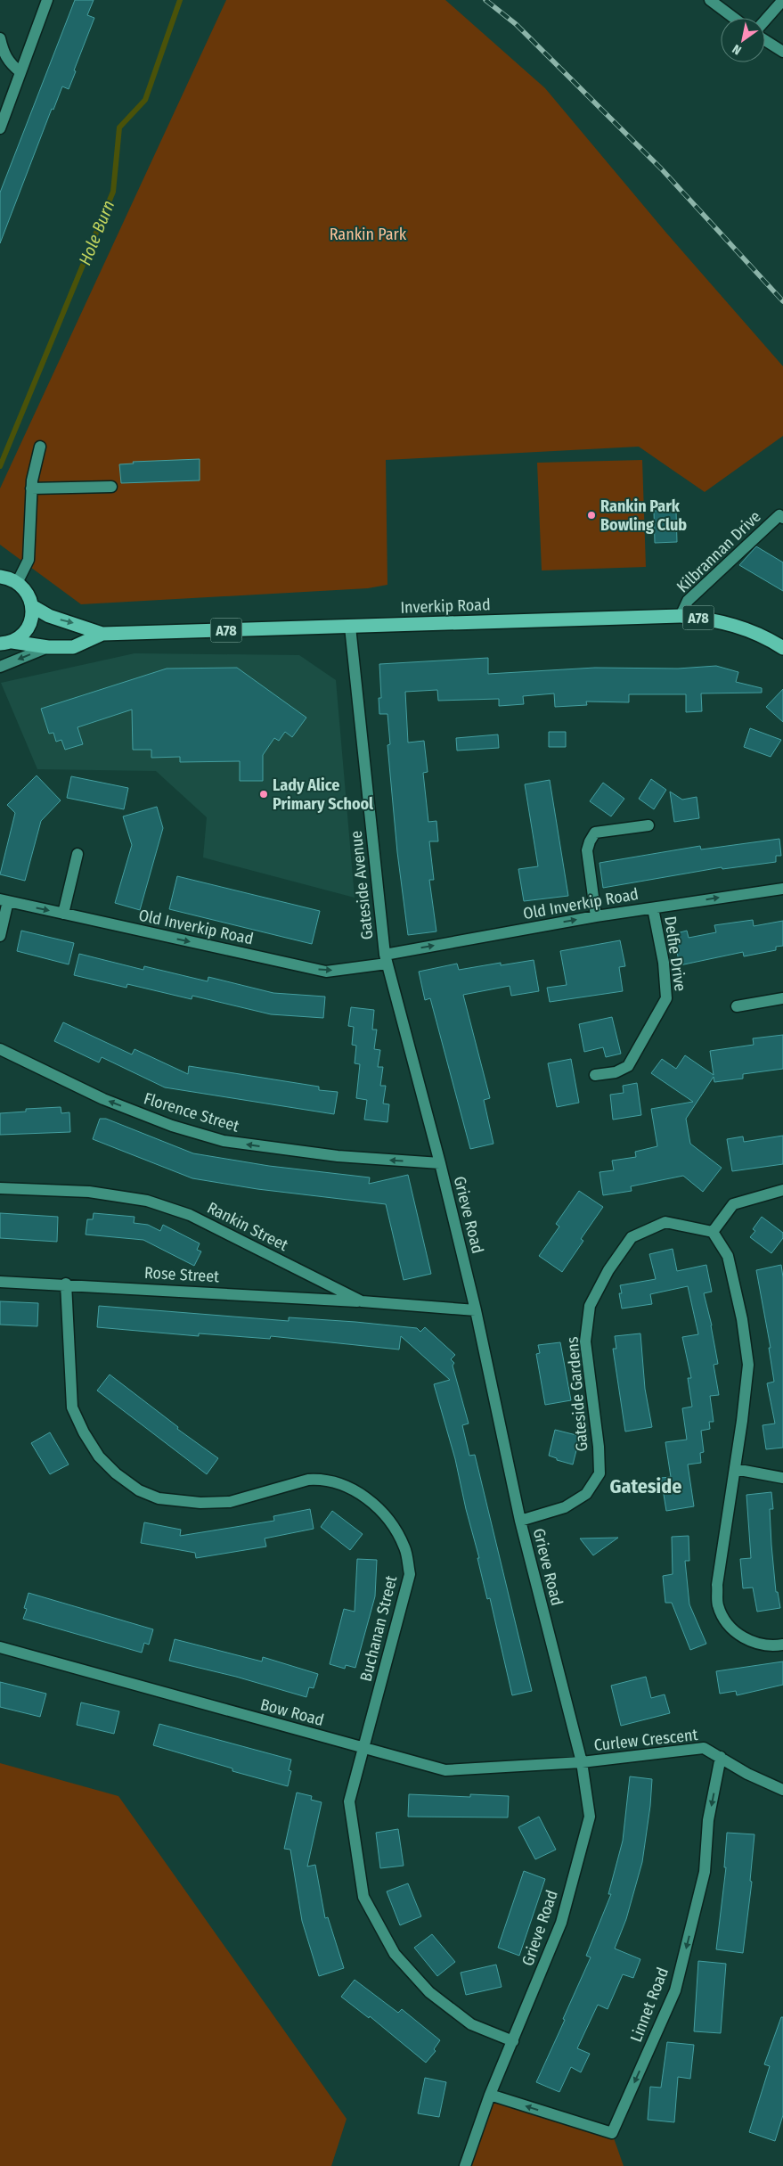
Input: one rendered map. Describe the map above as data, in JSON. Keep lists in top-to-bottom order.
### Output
{
  "streets": {
    "highway": ["Inverkip Road", "A78"],
    "street": [
      "Kilbrannan Drive",
      "Gateside Avenue",
      "Old Inverkip Road",
      "Delfie Drive",
      "Florence Street",
      "Grieve Road",
      "Rankin Street",
      "Rose Street",
      "Gateside Gardens",
      "Buchanan Street",
      "Bow Road",
      "Curlew Crescent",
      "Linnet Road"
    ]
  },
  "crossings": [
    ["Kilbrannan Drive", "Inverkip Road"],
    ["Inverkip Road", "Gateside Avenue"],
    ["Gateside Avenue", "Old Inverkip Road"],
    ["Gateside Avenue", "Grieve Road"],
    ["Old Inverkip Road", "Delfie Drive"],
    ["Old Inverkip Road", "Grieve Road"],
    ["Florence Street", "Grieve Road"],
    ["Grieve Road", "Rankin Street"],
    ["Grieve Road", "Gateside Gardens"],
    ["Grieve Road", "Buchanan Street"],
    ["Grieve Road", "Bow Road"],
    ["Grieve Road", "Curlew Crescent"],
    ["Grieve Road", "Linnet Road"],
    ["Rankin Street", "Rose Street"],
    ["Rose Street", "Buchanan Street"],
    ["Buchanan Street", "Bow Road"],
    ["Bow Road", "Curlew Crescent"],
    ["Curlew Crescent", "Linnet Road"]
  ],
  "one_way": ["Old Inverkip Road", "Florence Street"],
  "districts": ["Gateside"],
  "water": ["Hole Burn"],
  "parks": ["Rankin Park"],
  "places": ["Rankin Park Bowling Club", "Lady Alice Primary School"],
  "north": "bottom left"
}
